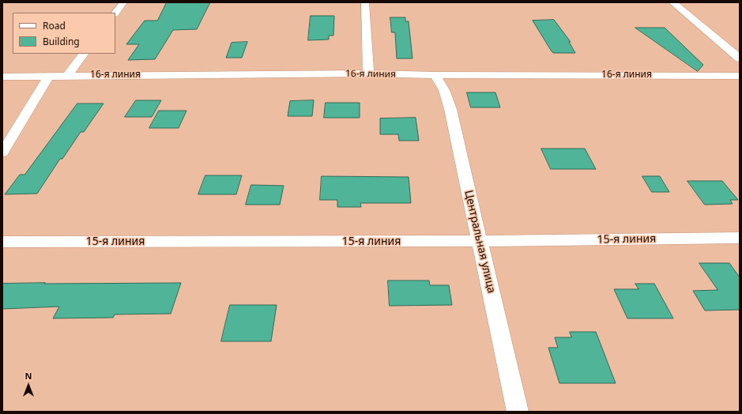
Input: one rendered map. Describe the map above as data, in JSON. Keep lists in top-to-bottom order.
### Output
{
  "streets": {
    "street": ["16-я линия", "15-я линия", "Центральная улица"]
  },
  "crossings": [
    ["16-я линия", "Центральная улица"],
    ["15-я линия", "Центральная улица"]
  ],
  "legend": ["Road", "Building"],
  "north": "top"
}
